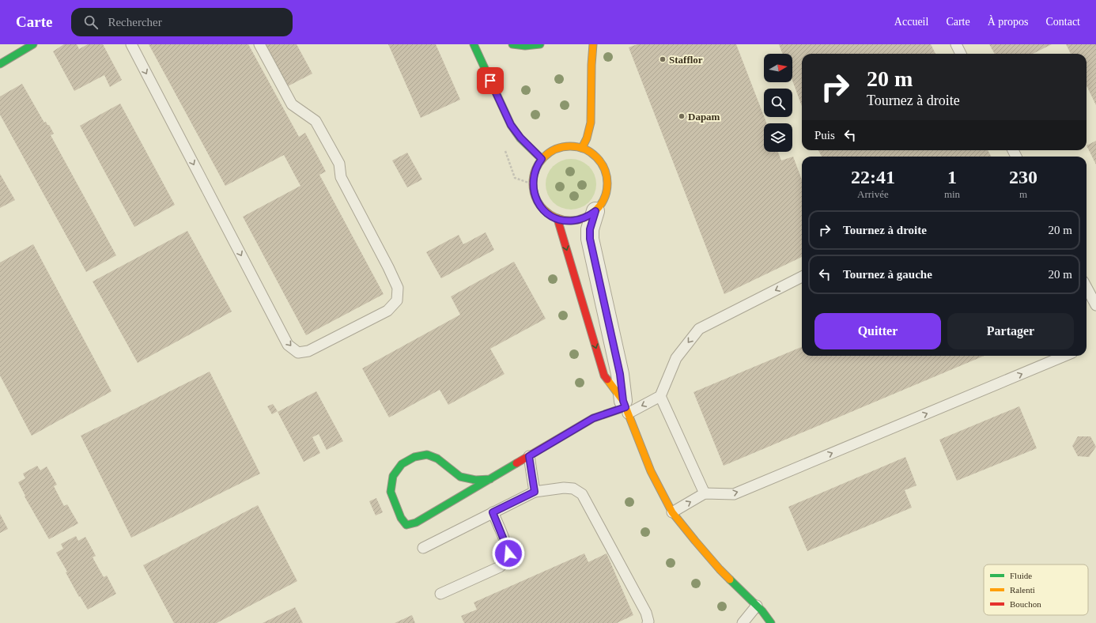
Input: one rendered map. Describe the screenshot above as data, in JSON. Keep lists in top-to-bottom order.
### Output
{
  "places": ["Stafflor", "Dapam"],
  "legend": ["Fluide", "Ralenti", "Bouchon"],
  "north": "right",
  "page": {
    "header": "Carte",
    "search": "Rechercher",
    "nav": [
      "Accueil",
      "Carte",
      "À propos",
      "Contact"
    ],
    "turn": ["20 m", "Tournez à droite"],
    "then": "Puis",
    "eta": [
      "22:41",
      "Arrivée",
      "1",
      "min",
      "230",
      "m"
    ],
    "list": [
      {
        "name": "Tournez à droite",
        "value": "20 m"
      },
      {
        "name": "Tournez à gauche",
        "value": "20 m"
      }
    ],
    "buttons": ["Quitter", "Partager"]
  }
}
